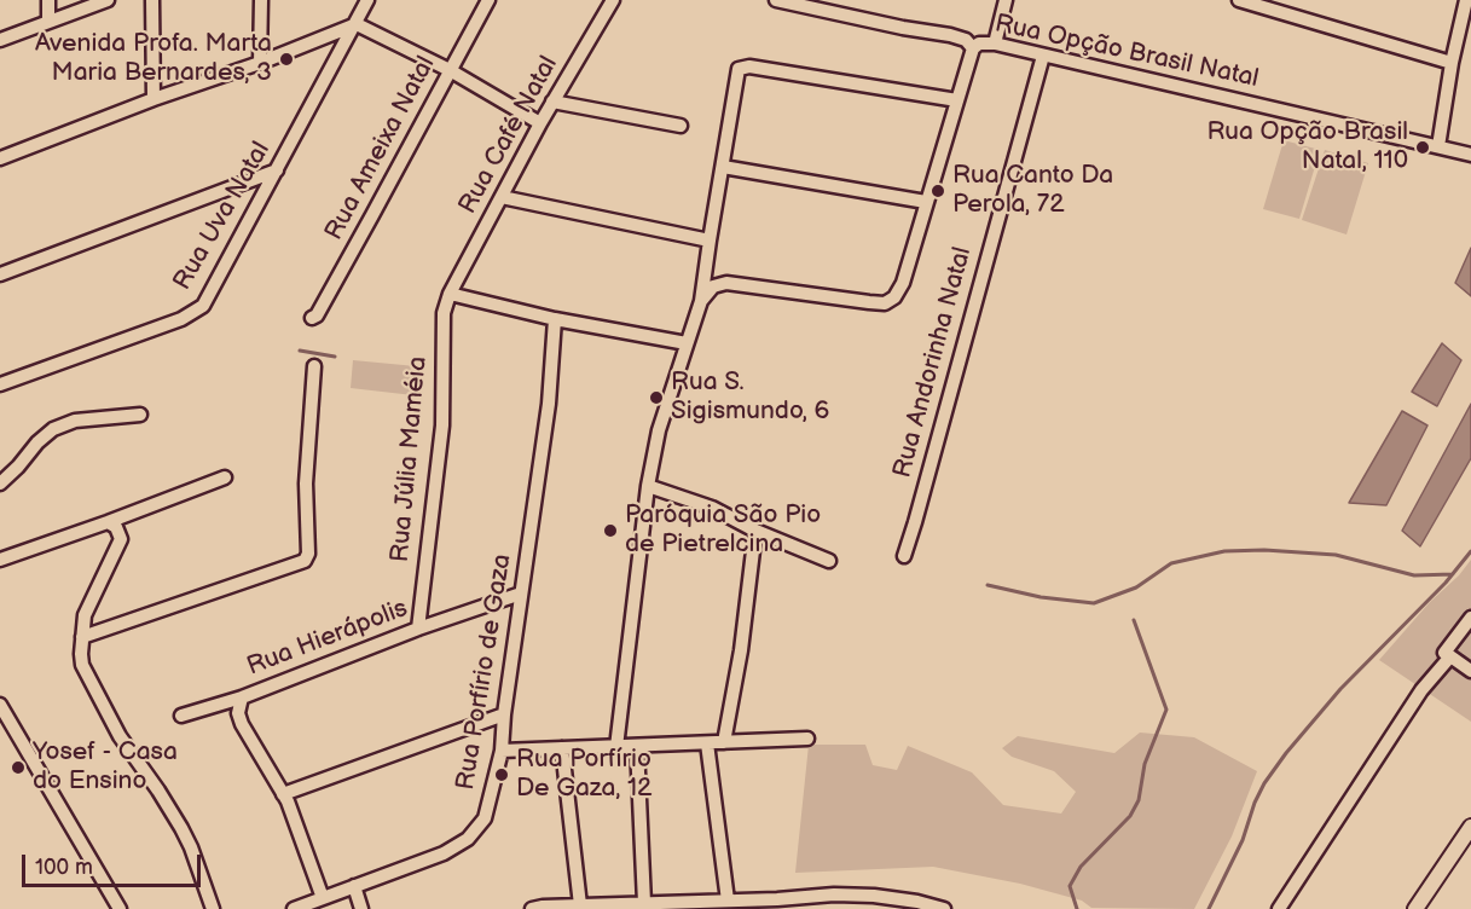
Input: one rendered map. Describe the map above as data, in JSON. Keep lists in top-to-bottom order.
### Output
{
  "streets": {
    "street": [
      "Rua Opção Brasil Natal",
      "Rua Café Natal",
      "Rua Ameixa Natal",
      "Rua Uva Natal",
      "Rua Andorinha Natal",
      "Rua Júlia Maméia",
      "Rua Hierápolis",
      "Rua Porfírio de Gaza"
    ]
  },
  "crossings": [
    ["Rua Opção Brasil Natal", "Rua Andorinha Natal"],
    ["Rua Café Natal", "Rua Júlia Maméia"],
    ["Rua Júlia Maméia", "Rua Hierápolis"],
    ["Rua Hierápolis", "Rua Porfírio de Gaza"]
  ],
  "places": [
    "Avenida Profa. Marta Maria Bernardes, 3",
    "Rua Opção Brasil Natal, 110",
    "Rua Canto Da Perola, 72",
    "Rua S. Sigismundo, 6",
    "Paróquia São Pio de Pietrelcina",
    "Yosef - Casa do Ensino",
    "Rua Porfírio De Gaza, 12"
  ],
  "scale_bar": "100 m"
}
